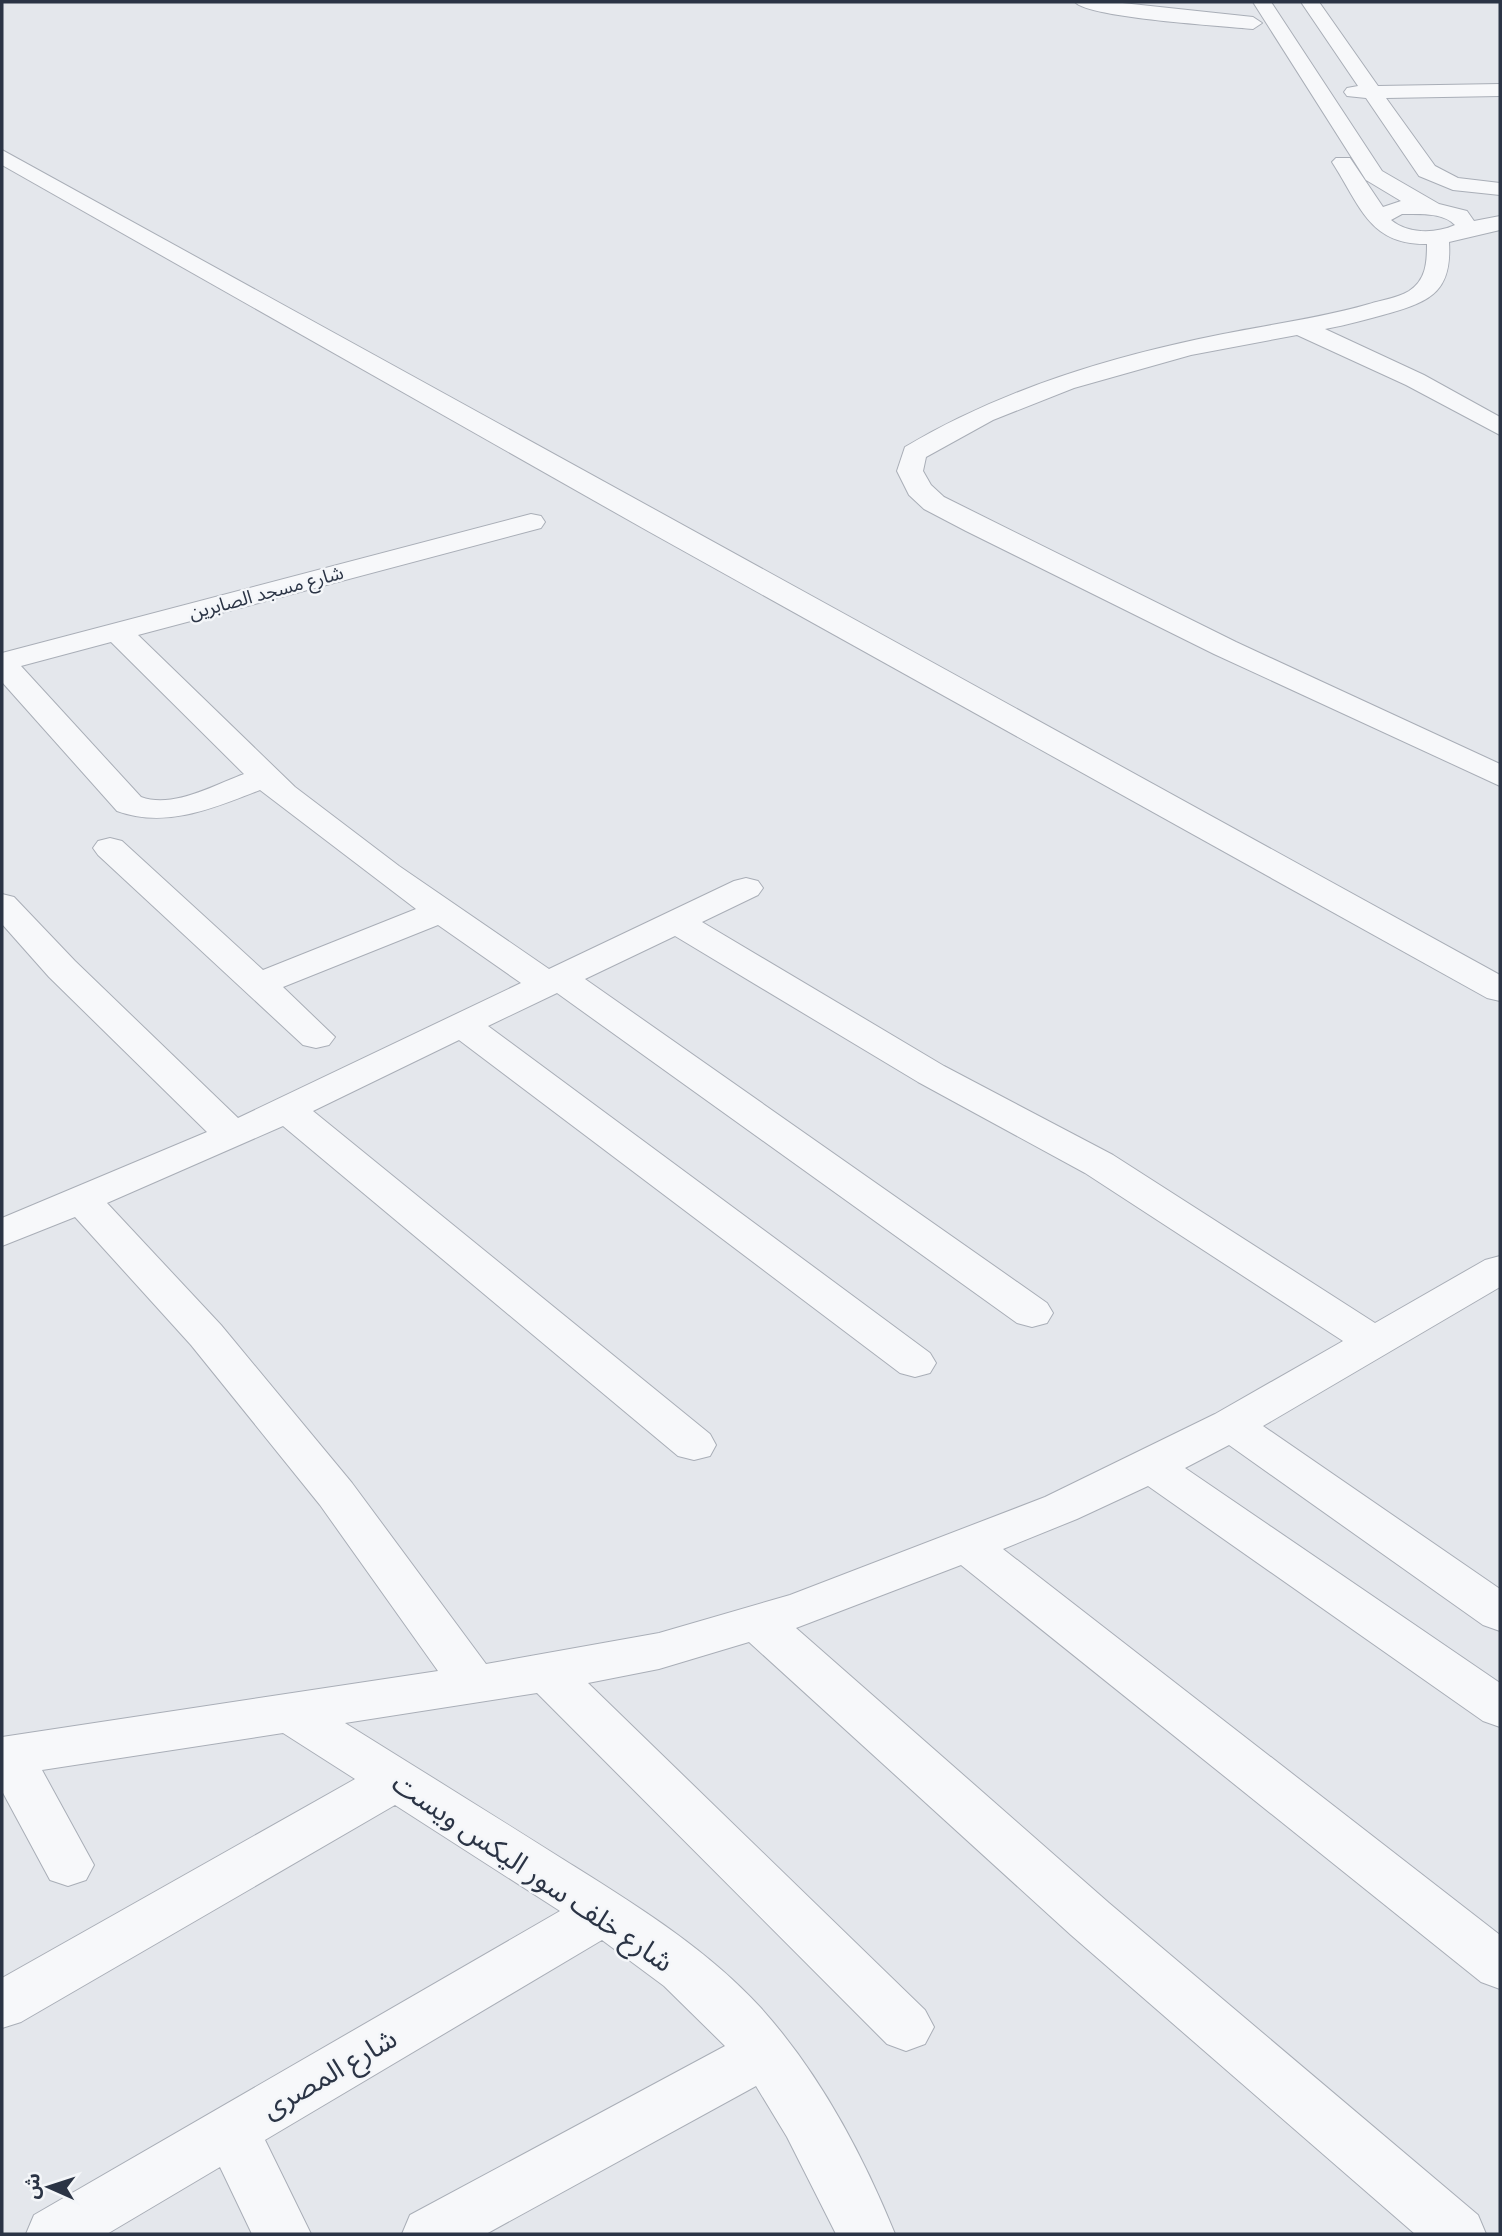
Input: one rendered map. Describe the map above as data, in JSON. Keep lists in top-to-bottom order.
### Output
{
  "streets": {
    "street": ["شارع مسجد الصابرين", "شارع خلف سور اليكس ويست", "شارع المصرى"]
  },
  "crossings": [
    ["شارع خلف سور اليكس ويست", "شارع المصرى"]
  ],
  "north": "left"
}
